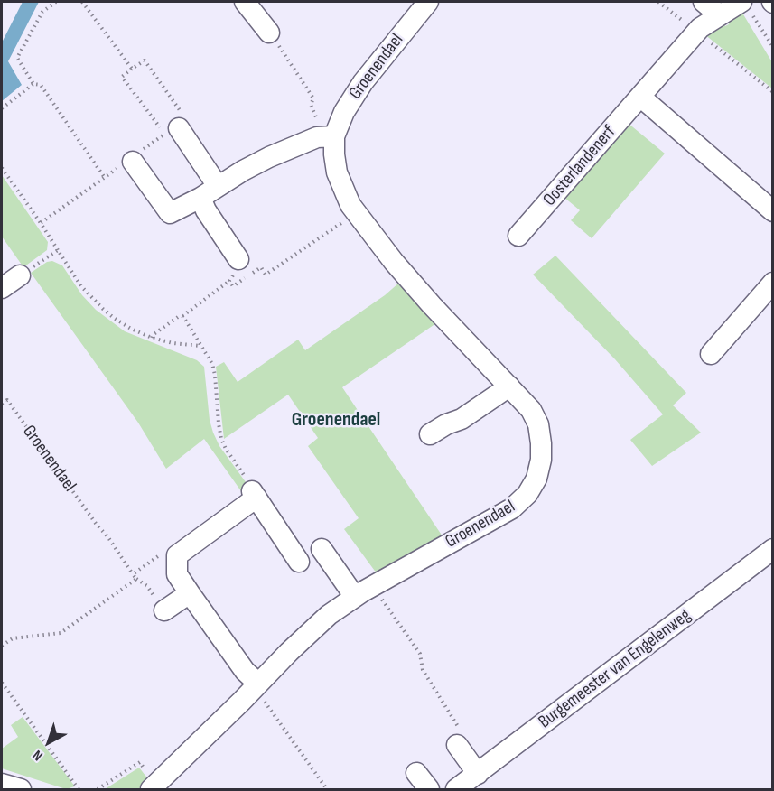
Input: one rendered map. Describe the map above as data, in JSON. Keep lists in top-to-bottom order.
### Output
{
  "streets": {
    "street": ["Groenendael", "Oosterlandenerf", "Burgemeester van Engelenweg"]
  },
  "districts": ["Groenendael"],
  "north": "bottom left"
}
